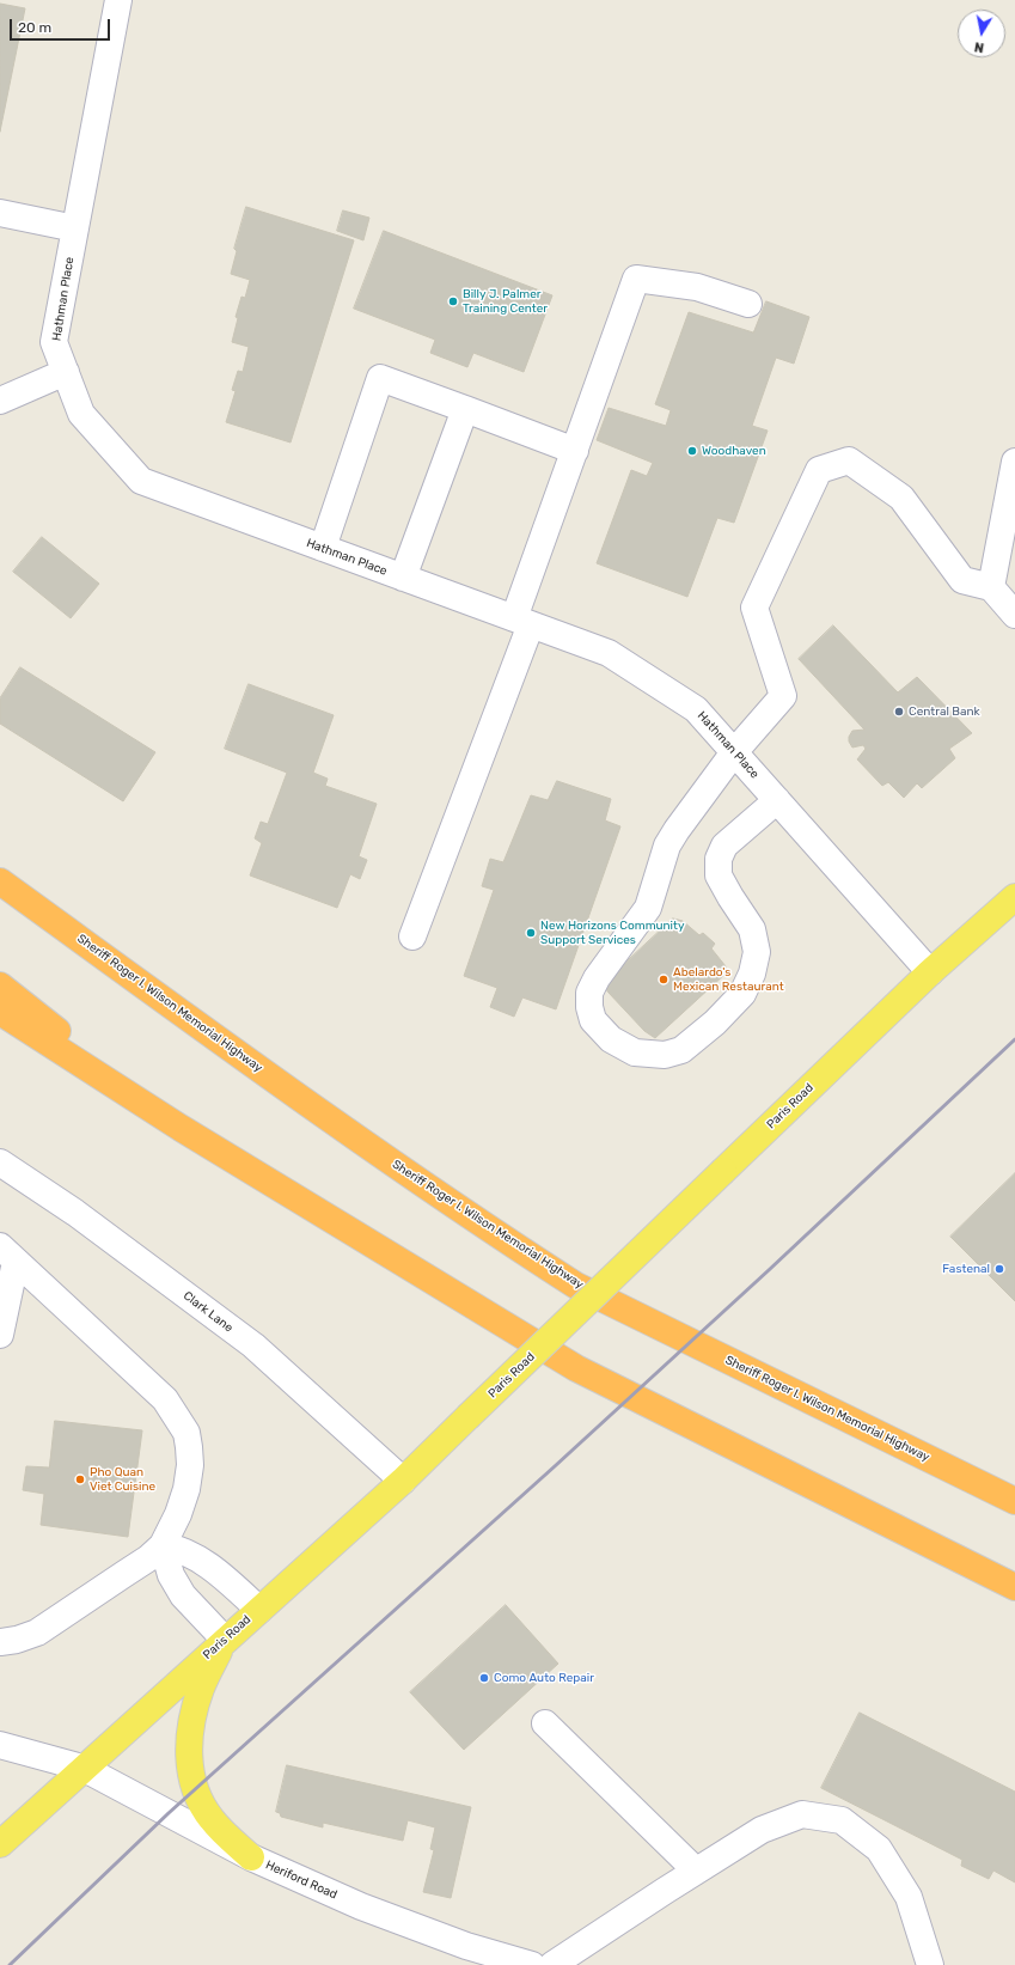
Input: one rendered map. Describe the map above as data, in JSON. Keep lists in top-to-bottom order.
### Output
{
  "streets": {
    "highway": ["Sheriff Roger I. Wilson Memorial Highway"],
    "main road": ["Paris Road"],
    "street": ["Hathman Place", "Clark Lane", "Heriford Road"]
  },
  "crossings": [
    ["Hathman Place", "Paris Road"],
    ["Paris Road", "Clark Lane"],
    ["Paris Road", "Heriford Road"]
  ],
  "places": [
    "Billy J. Palmer Training Center",
    "Woodhaven",
    "Central Bank",
    "New Horizons Community Support Services",
    "Abelardo's Mexican Restaurant",
    "Fastenal",
    "Pho Quan Viet Cuisine",
    "Como Auto Repair"
  ],
  "scale_bar": "20 m",
  "north": "bottom"
}
